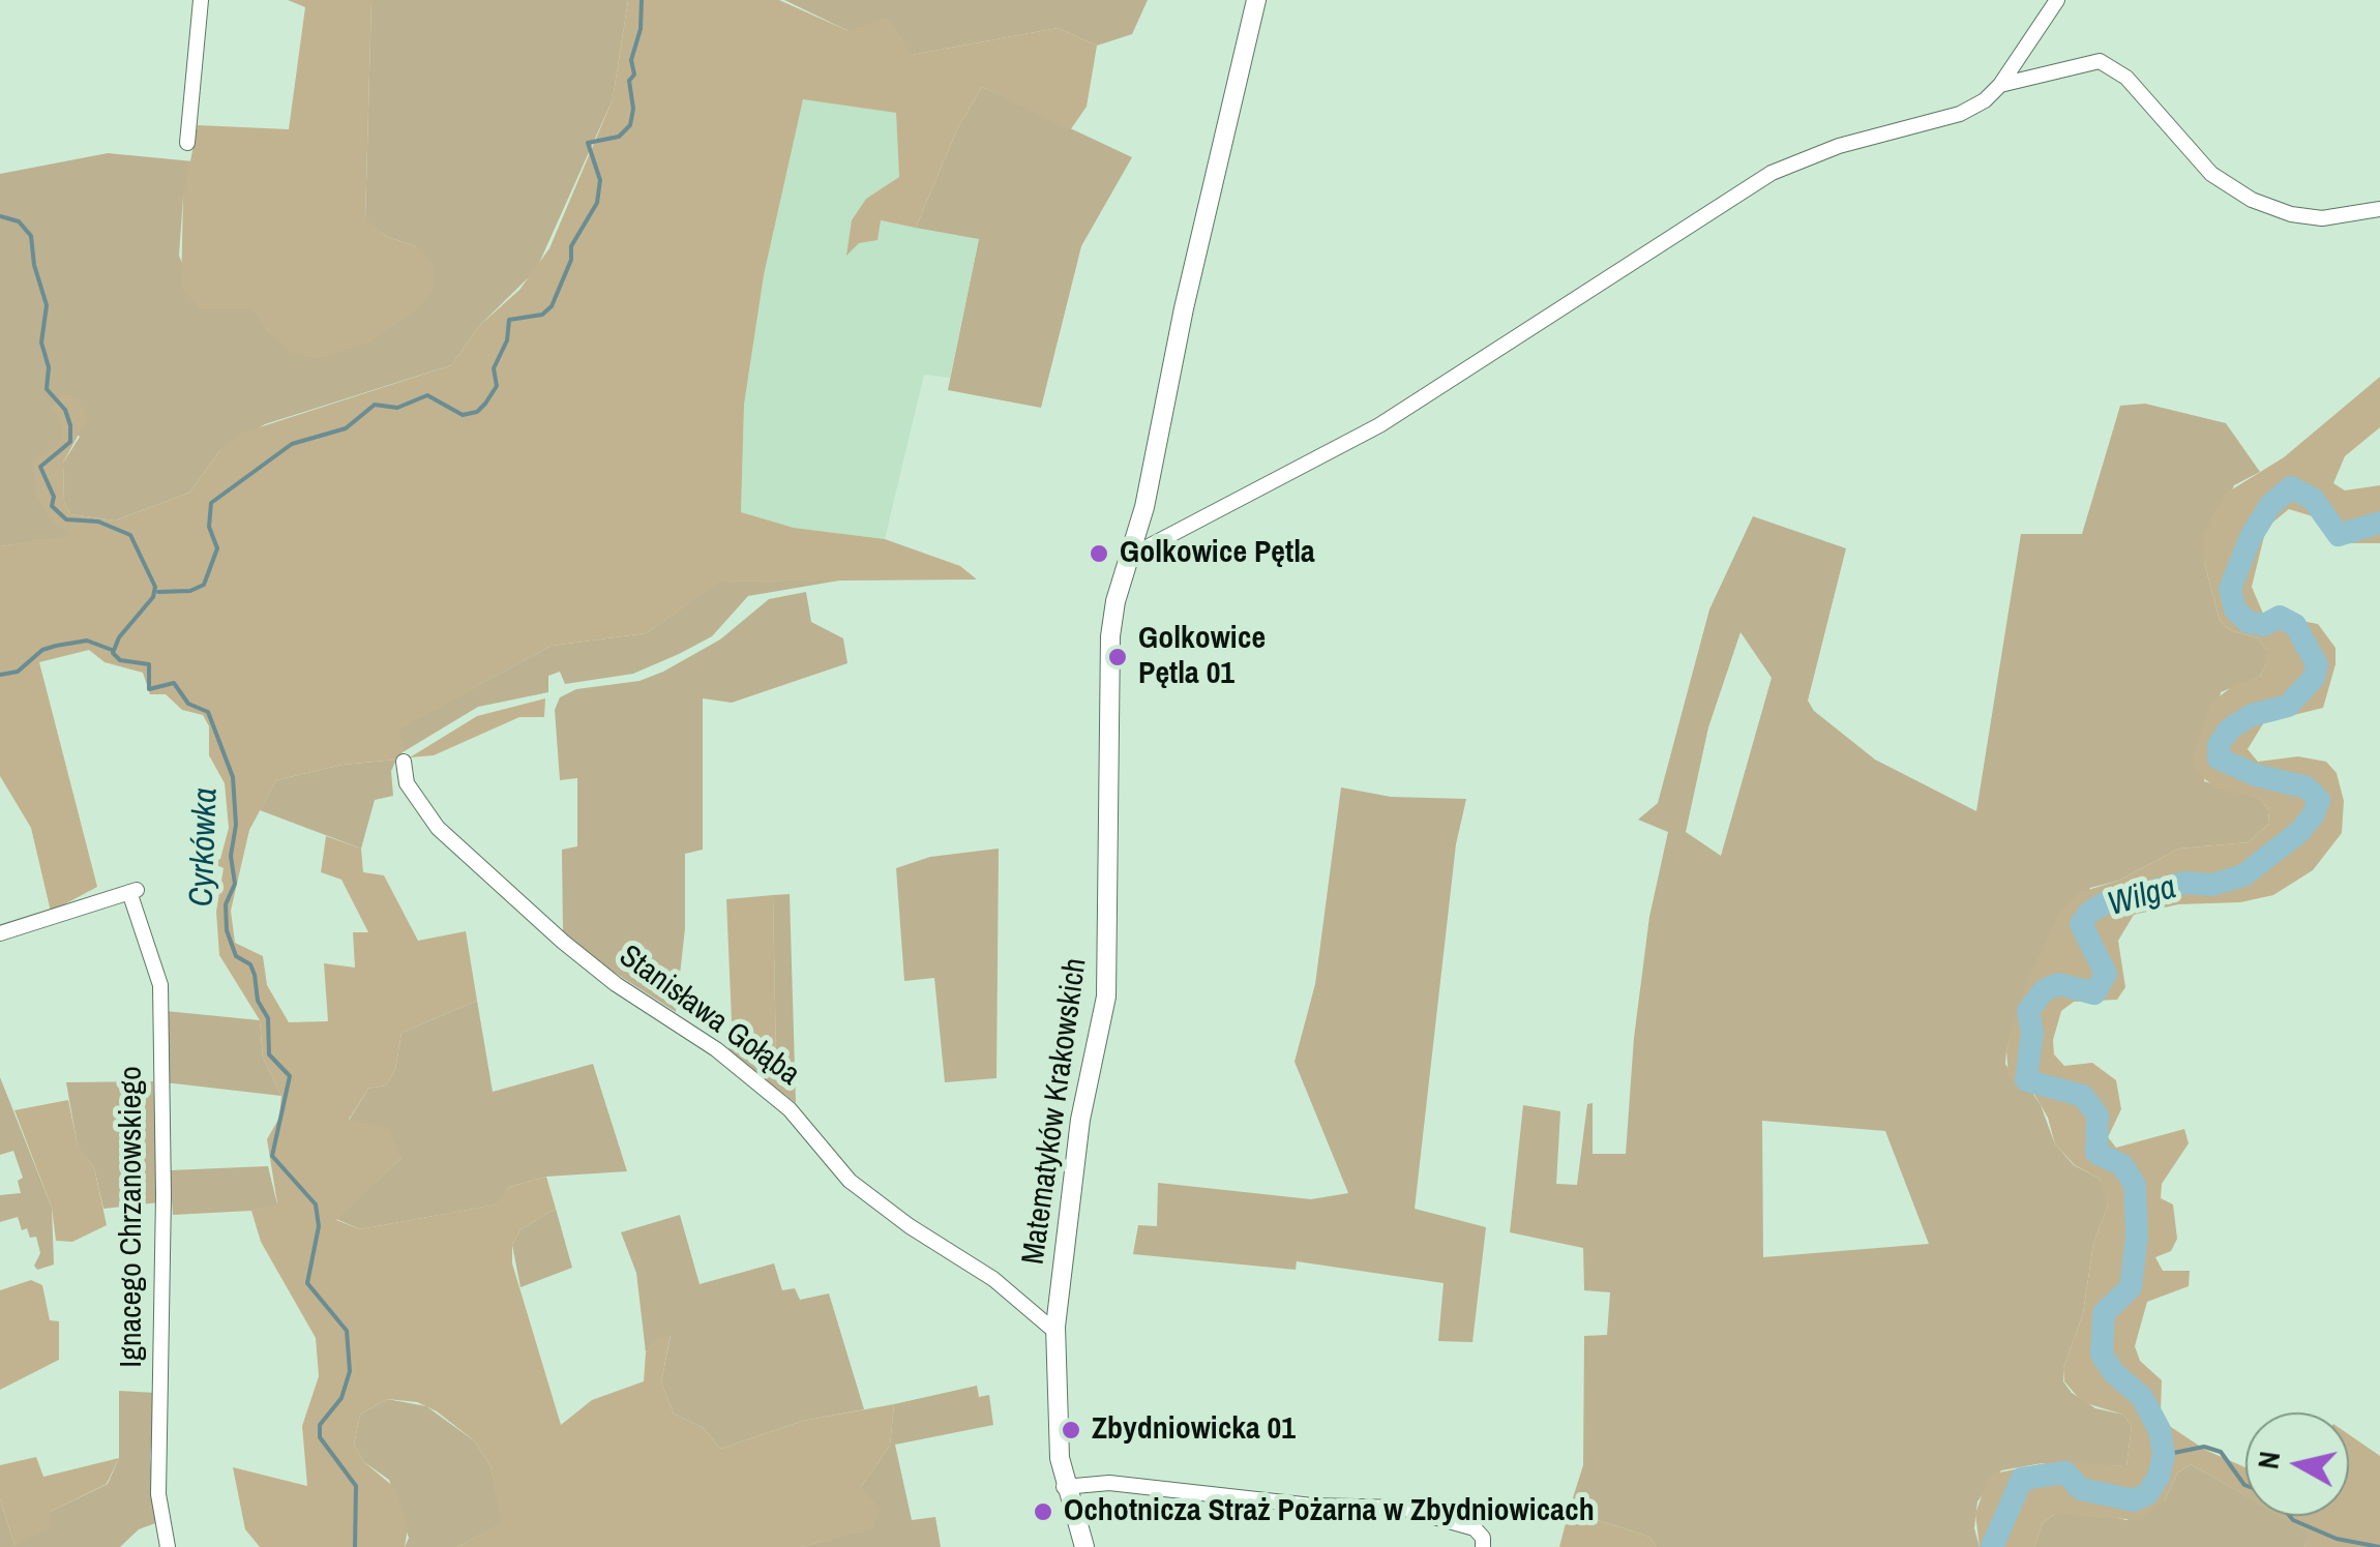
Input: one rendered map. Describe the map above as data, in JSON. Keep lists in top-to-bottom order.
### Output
{
  "streets": {
    "street": ["Stanisława Gołąba", "Matematyków Krakowskich", "Ignacego Chrzanowskiego"]
  },
  "crossings": [
    ["Stanisława Gołąba", "Matematyków Krakowskich"]
  ],
  "water": ["Cyrkówka", "Wilga"],
  "places": [
    "Golkowice Pętla",
    "Golkowice Pętla 01",
    "Zbydniowicka 01",
    "Ochotnicza Straż Pożarna w Zbydniowicach"
  ],
  "north": "left"
}
